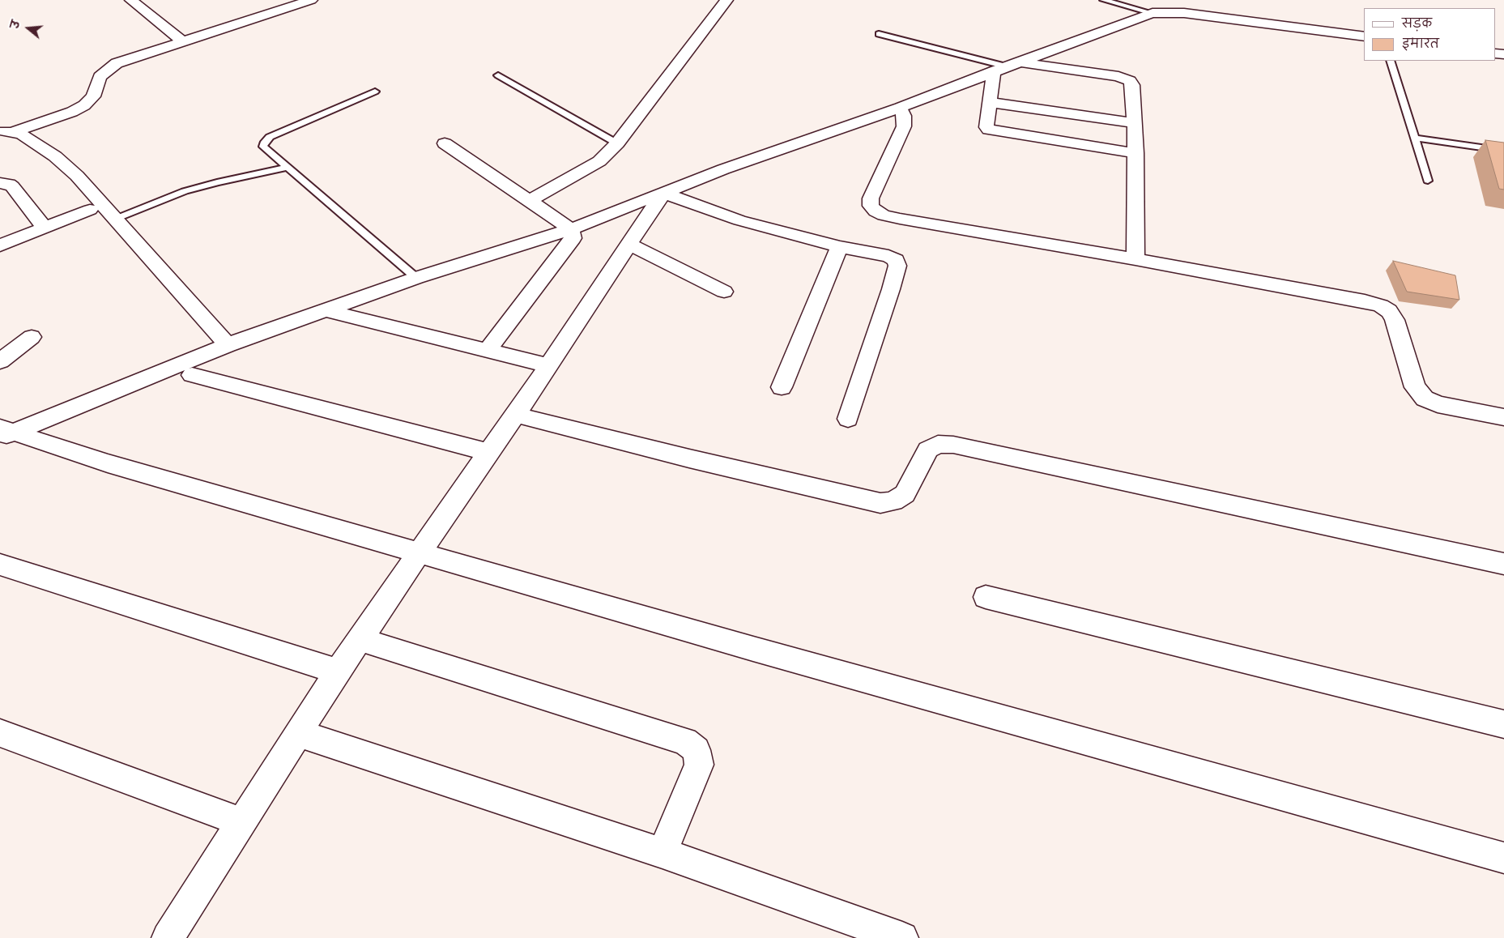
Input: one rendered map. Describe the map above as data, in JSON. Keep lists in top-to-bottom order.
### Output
{
  "legend": ["सड़क", "इमारत"],
  "north": "left"
}
